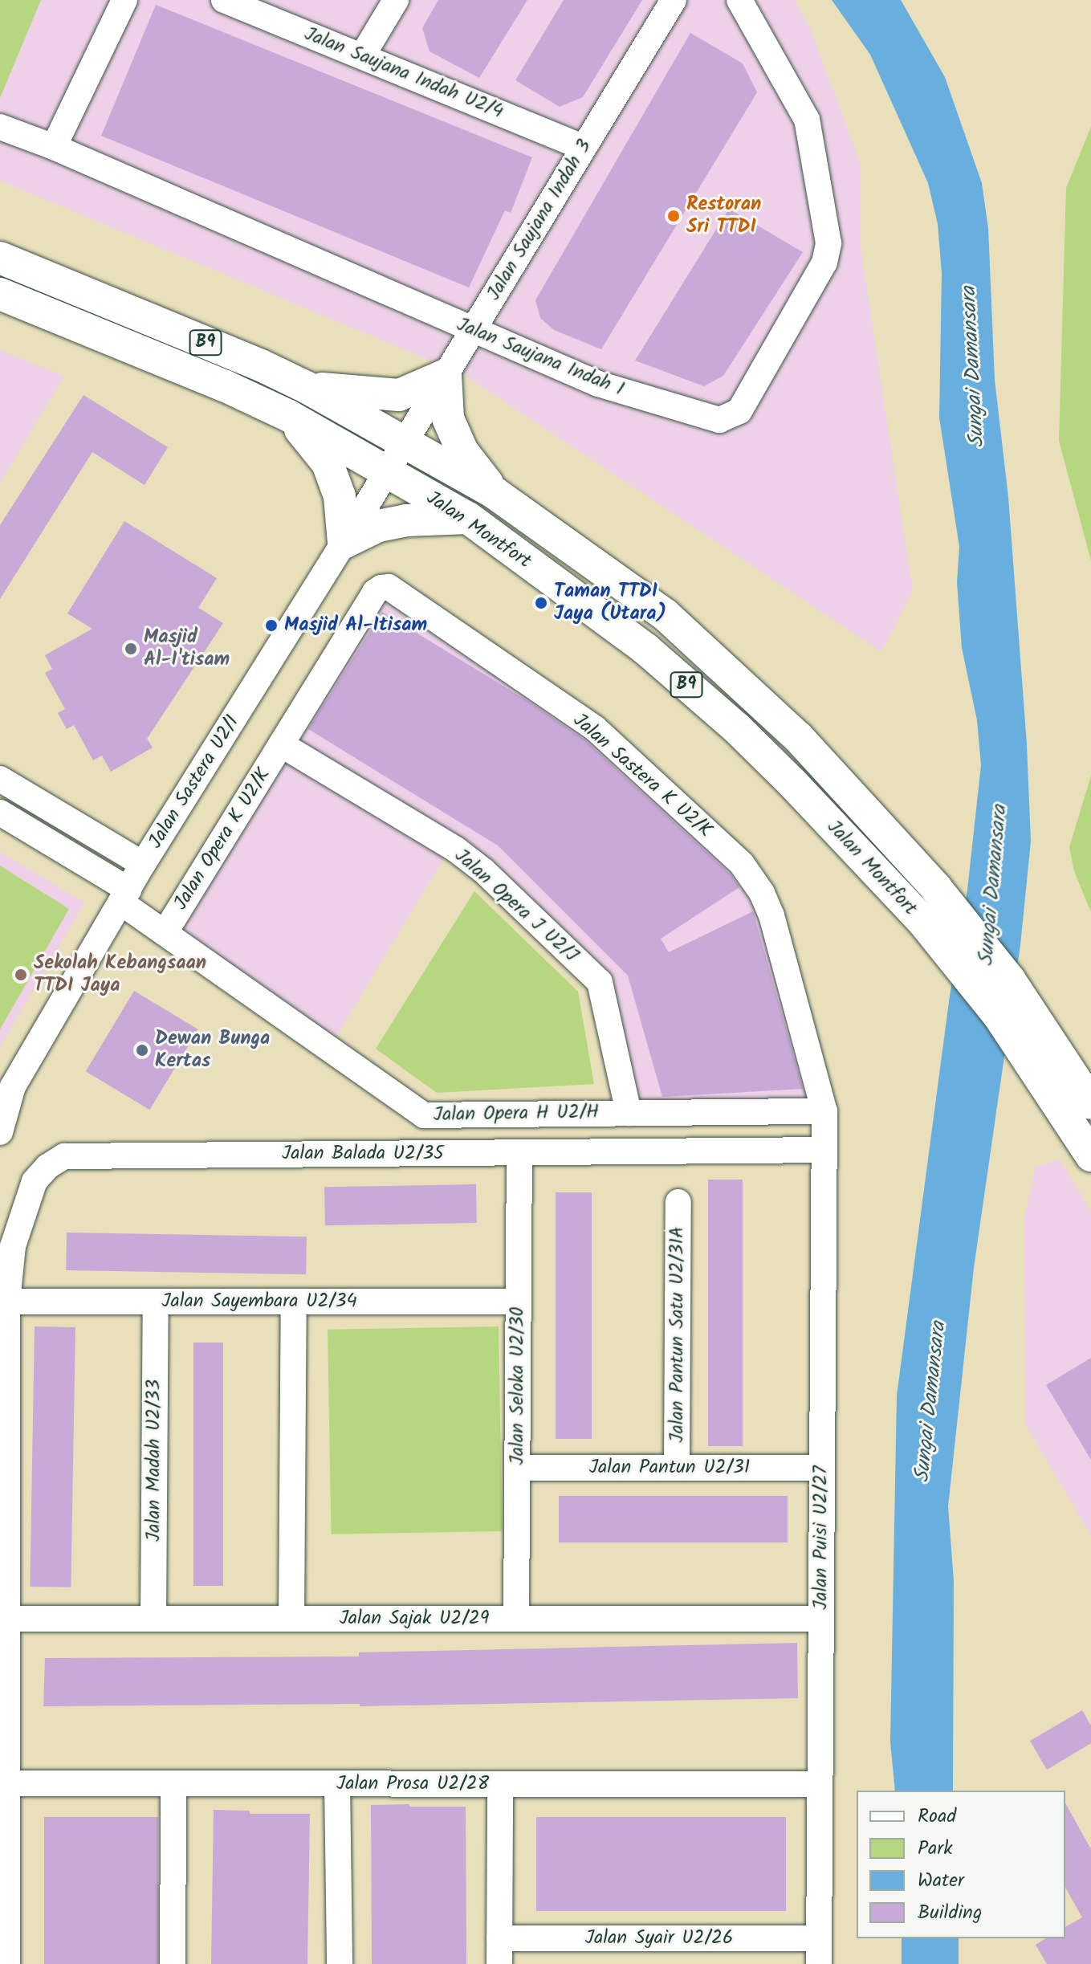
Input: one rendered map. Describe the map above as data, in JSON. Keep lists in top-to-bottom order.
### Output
{
  "streets": {
    "main road": ["B9", "Jalan Montfort"],
    "street": [
      "Jalan Saujana Indah U2/4",
      "Jalan Saujana Indah 3",
      "Jalan Saujana Indah 1",
      "Jalan Sastera K U2/K",
      "Jalan Sastera U2/1",
      "Jalan Opera K U2/K",
      "Jalan Opera J U2/J",
      "Jalan Opera H U2/H",
      "Jalan Balada U2/35",
      "Jalan Sayembara U2/34",
      "Jalan Pantun Satu U2/31A",
      "Jalan Seloka U2/30",
      "Jalan Madah U2/33",
      "Jalan Pantun U2/31",
      "Jalan Puisi U2/27",
      "Jalan Sajak U2/29",
      "Jalan Prosa U2/28",
      "Jalan Syair U2/26"
    ]
  },
  "crossings": [
    ["Jalan Saujana Indah U2/4", "Jalan Saujana Indah 3"],
    ["Jalan Saujana Indah 3", "Jalan Saujana Indah 1"],
    ["Jalan Saujana Indah 3", "Jalan Montfort"],
    ["Jalan Saujana Indah 3", "Jalan Sastera U2/1"],
    ["Jalan Montfort", "Jalan Sastera U2/1"],
    ["Jalan Sastera K U2/K", "Jalan Opera K U2/K"],
    ["Jalan Sastera K U2/K", "Jalan Opera J U2/J"],
    ["Jalan Sastera K U2/K", "Jalan Opera H U2/H"],
    ["Jalan Sastera K U2/K", "Jalan Puisi U2/27"],
    ["Jalan Sastera U2/1", "Jalan Opera H U2/H"],
    ["Jalan Opera K U2/K", "Jalan Opera J U2/J"],
    ["Jalan Opera K U2/K", "Jalan Opera H U2/H"],
    ["Jalan Opera J U2/J", "Jalan Opera H U2/H"],
    ["Jalan Opera H U2/H", "Jalan Puisi U2/27"],
    ["Jalan Balada U2/35", "Jalan Sayembara U2/34"],
    ["Jalan Balada U2/35", "Jalan Seloka U2/30"],
    ["Jalan Balada U2/35", "Jalan Puisi U2/27"],
    ["Jalan Balada U2/35", "Jalan Sajak U2/29"],
    ["Jalan Balada U2/35", "Jalan Prosa U2/28"],
    ["Jalan Sayembara U2/34", "Jalan Seloka U2/30"],
    ["Jalan Sayembara U2/34", "Jalan Madah U2/33"],
    ["Jalan Pantun Satu U2/31A", "Jalan Pantun U2/31"],
    ["Jalan Seloka U2/30", "Jalan Pantun U2/31"],
    ["Jalan Seloka U2/30", "Jalan Sajak U2/29"],
    ["Jalan Madah U2/33", "Jalan Sajak U2/29"],
    ["Jalan Pantun U2/31", "Jalan Puisi U2/27"],
    ["Jalan Puisi U2/27", "Jalan Sajak U2/29"],
    ["Jalan Puisi U2/27", "Jalan Prosa U2/28"],
    ["Jalan Puisi U2/27", "Jalan Syair U2/26"]
  ],
  "water": ["Sungai Damansara"],
  "places": [
    "Restoran Sri TTDI",
    "Taman TTDI Jaya (Utara)",
    "Masjid Al-Itisam",
    "Masjid Al-I'tisam",
    "Sekolah Kebangsaan TTDI Jaya",
    "Dewan Bunga Kertas"
  ],
  "legend": [
    "Road",
    "Park",
    "Water",
    "Building"
  ]
}
